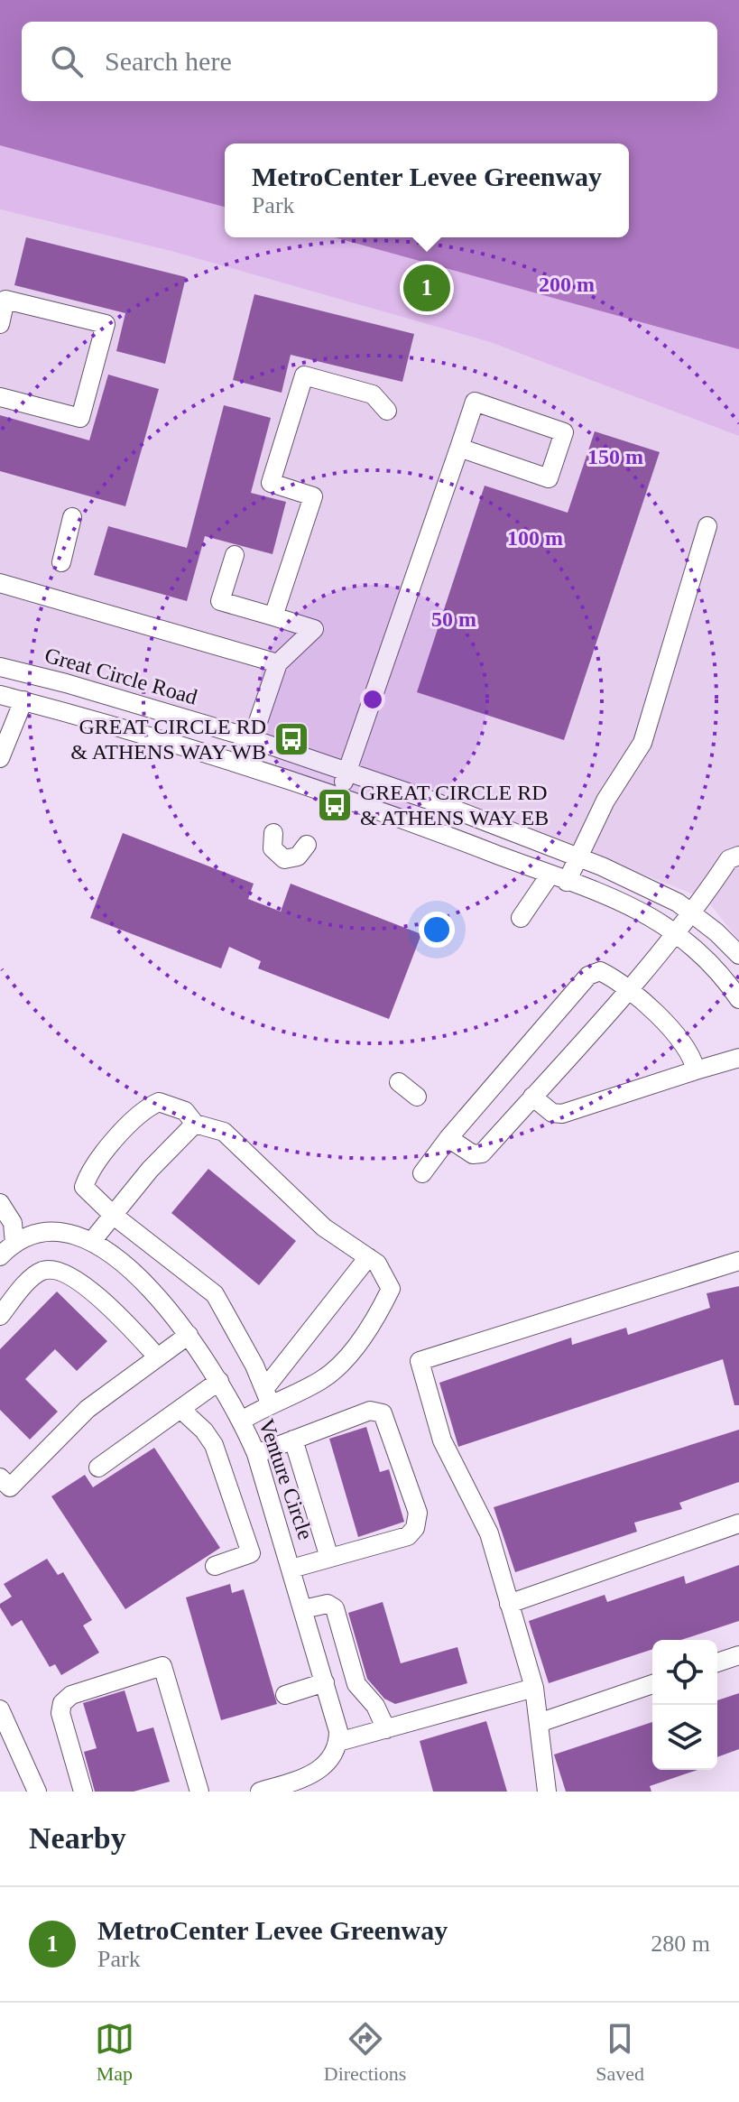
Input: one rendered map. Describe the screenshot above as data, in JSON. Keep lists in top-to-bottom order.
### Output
{
  "streets": {
    "street": ["Great Circle Road", "Venture Circle"]
  },
  "places": {
    "bus stop": ["GREAT CIRCLE RD & ATHENS WAY WB", "GREAT CIRCLE RD & ATHENS WAY EB"]
  },
  "page": {
    "search": "Search here",
    "popup": ["MetroCenter Levee Greenway", "Park"],
    "pins": "1",
    "heading": "Nearby",
    "list": [
      {
        "mark": "1",
        "name": "MetroCenter Levee Greenway",
        "note": "Park",
        "value": "280 m"
      }
    ],
    "nav": ["Map", "Directions", "Saved"]
  },
  "rings": [
    "200 m",
    "150 m",
    "100 m",
    "50 m"
  ]
}
